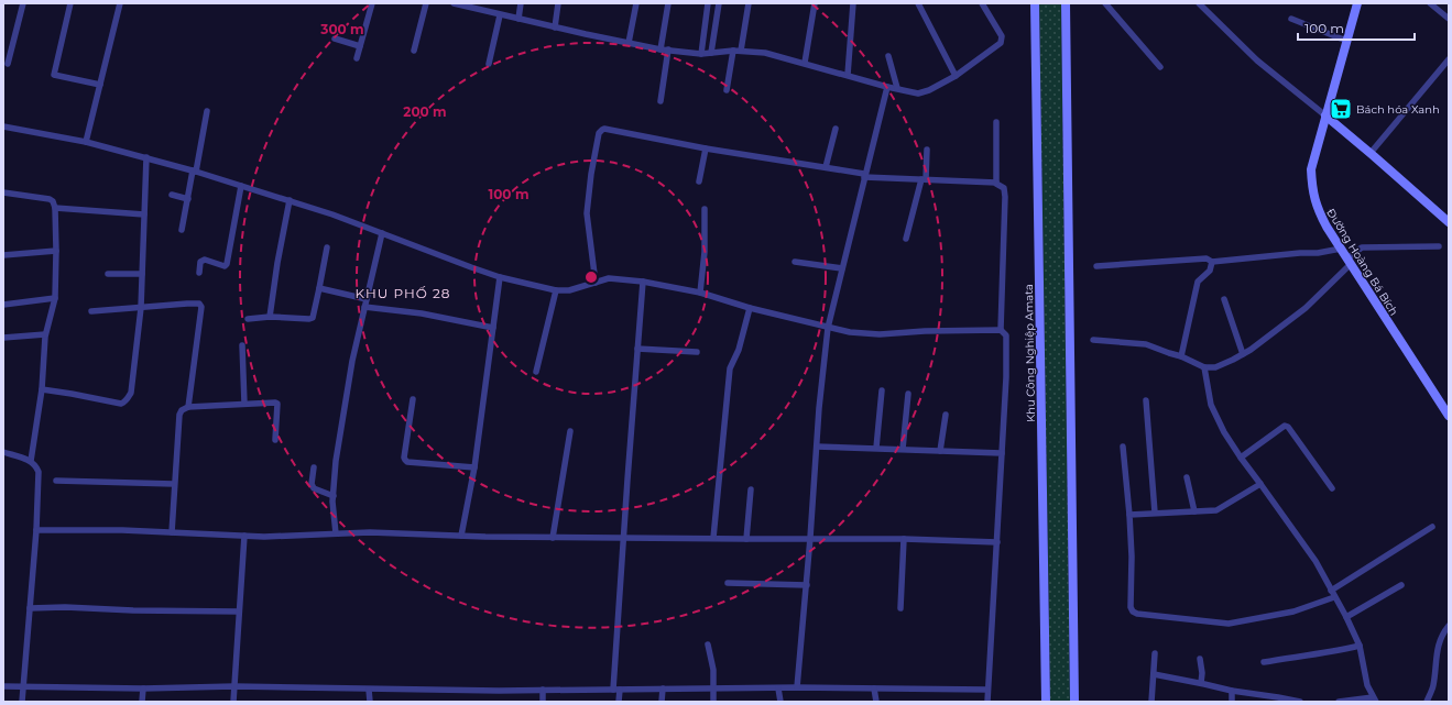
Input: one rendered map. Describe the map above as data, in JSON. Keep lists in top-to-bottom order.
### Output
{
  "streets": {
    "street": ["Đường Hoàng Bá Bích", "Khu Công Nghiệp Amata"]
  },
  "districts": ["KHU PHỐ 28"],
  "places": {
    "supermarket": ["Bách hóa Xanh"]
  },
  "scale_bar": "100 m",
  "rings": ["300 m", "200 m", "100 m"]
}
